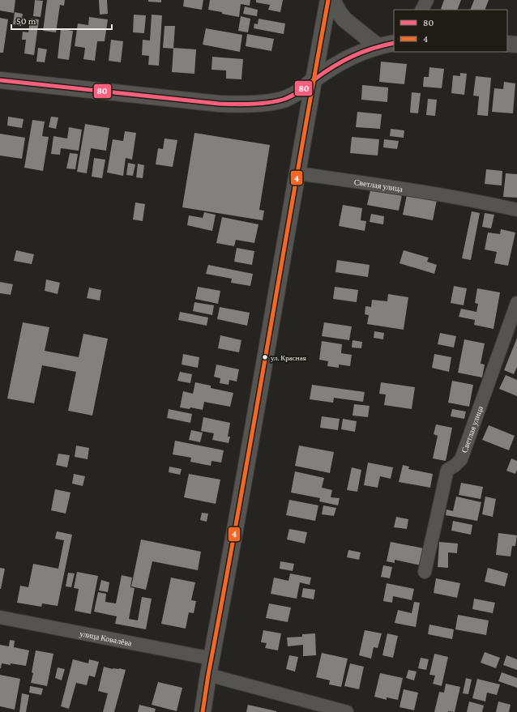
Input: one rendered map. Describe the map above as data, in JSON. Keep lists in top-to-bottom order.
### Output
{
  "streets": {
    "street": ["Светлая улица", "улица Ковалёва"]
  },
  "places": ["ул. Красная"],
  "lines": ["transit line 4", "transit line 80"],
  "legend": ["80", "4"],
  "scale_bar": "50 m"
}
